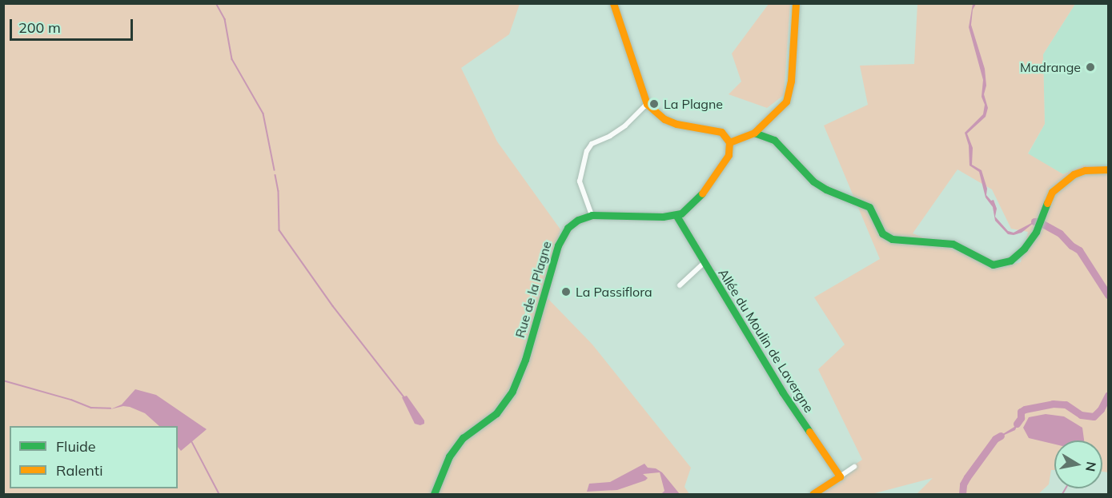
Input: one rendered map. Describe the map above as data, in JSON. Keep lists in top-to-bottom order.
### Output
{
  "streets": {
    "street": ["Rue de la Plagne", "Allée du Moulin de Lavergne"]
  },
  "crossings": [
    ["Rue de la Plagne", "Allée du Moulin de Lavergne"]
  ],
  "places": ["Madrange", "La Plagne", "La Passiflora"],
  "legend": ["Fluide", "Ralenti"],
  "scale_bar": "200 m",
  "north": "right"
}
